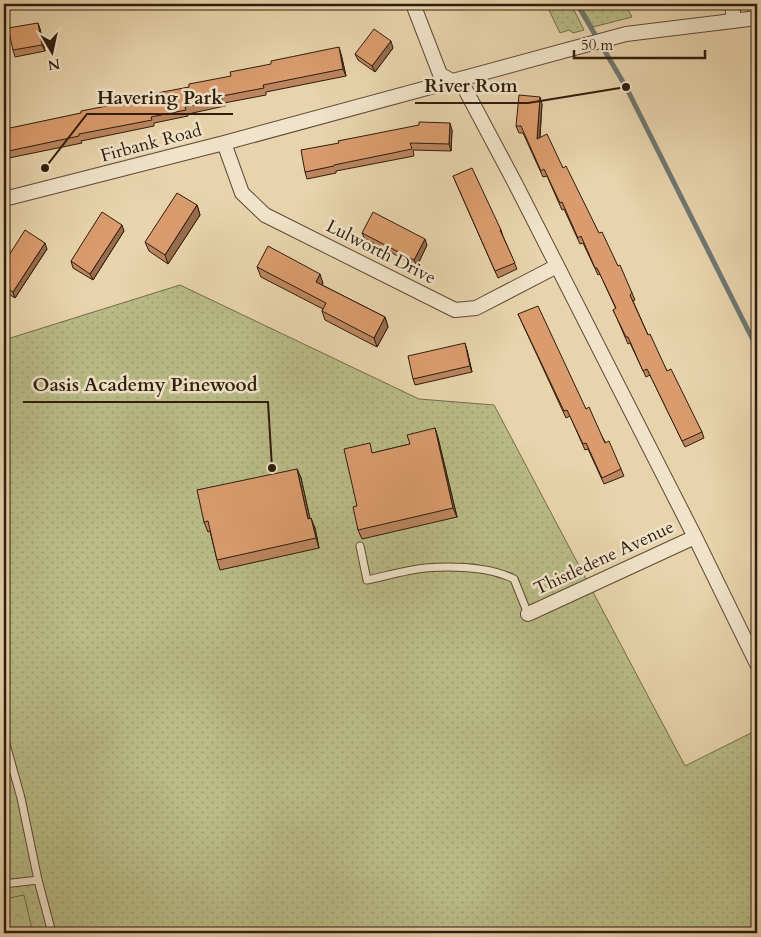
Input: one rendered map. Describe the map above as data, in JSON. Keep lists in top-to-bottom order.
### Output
{
  "streets": {
    "street": ["Firbank Road", "Lulworth Drive", "Thistledene Avenue"]
  },
  "crossings": [
    ["Firbank Road", "Lulworth Drive"]
  ],
  "places": ["River Rom", "Havering Park", "Oasis Academy Pinewood"],
  "scale_bar": "50 m",
  "north": "bottom"
}
